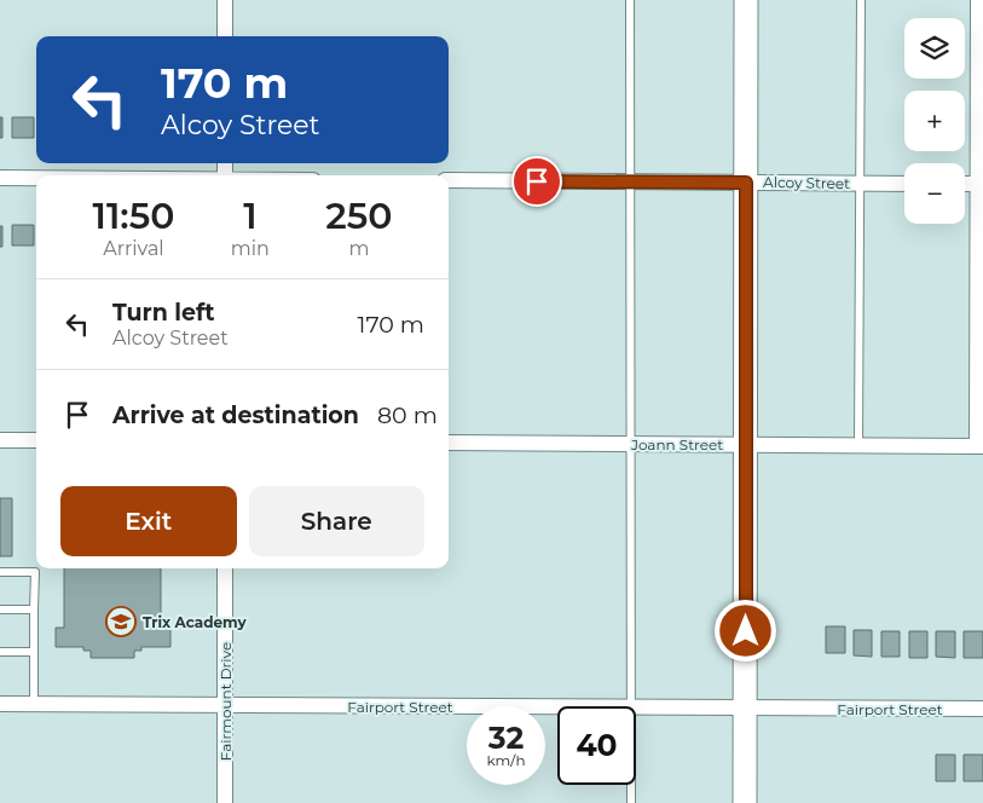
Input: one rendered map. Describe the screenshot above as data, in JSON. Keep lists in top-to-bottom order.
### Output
{
  "streets": {
    "street": [
      "Alcoy Street",
      "Joann Street",
      "Fairmount Drive",
      "Fairport Street"
    ]
  },
  "crossings": [
    ["Fairmount Drive", "Fairport Street"]
  ],
  "places": {
    "school or university": ["Trix Academy"]
  },
  "page": {
    "map_buttons": ["+", "−"],
    "turn": ["170 m", "Alcoy Street"],
    "eta": [
      "11:50",
      "Arrival",
      "1",
      "min",
      "250",
      "m"
    ],
    "list": [
      {
        "name": "Turn left",
        "note": "Alcoy Street",
        "value": "170 m"
      },
      {
        "name": "Arrive at destination",
        "value": "80 m"
      }
    ],
    "buttons": ["Exit", "Share"],
    "speed": "32 km/h",
    "limit": "40"
  }
}
